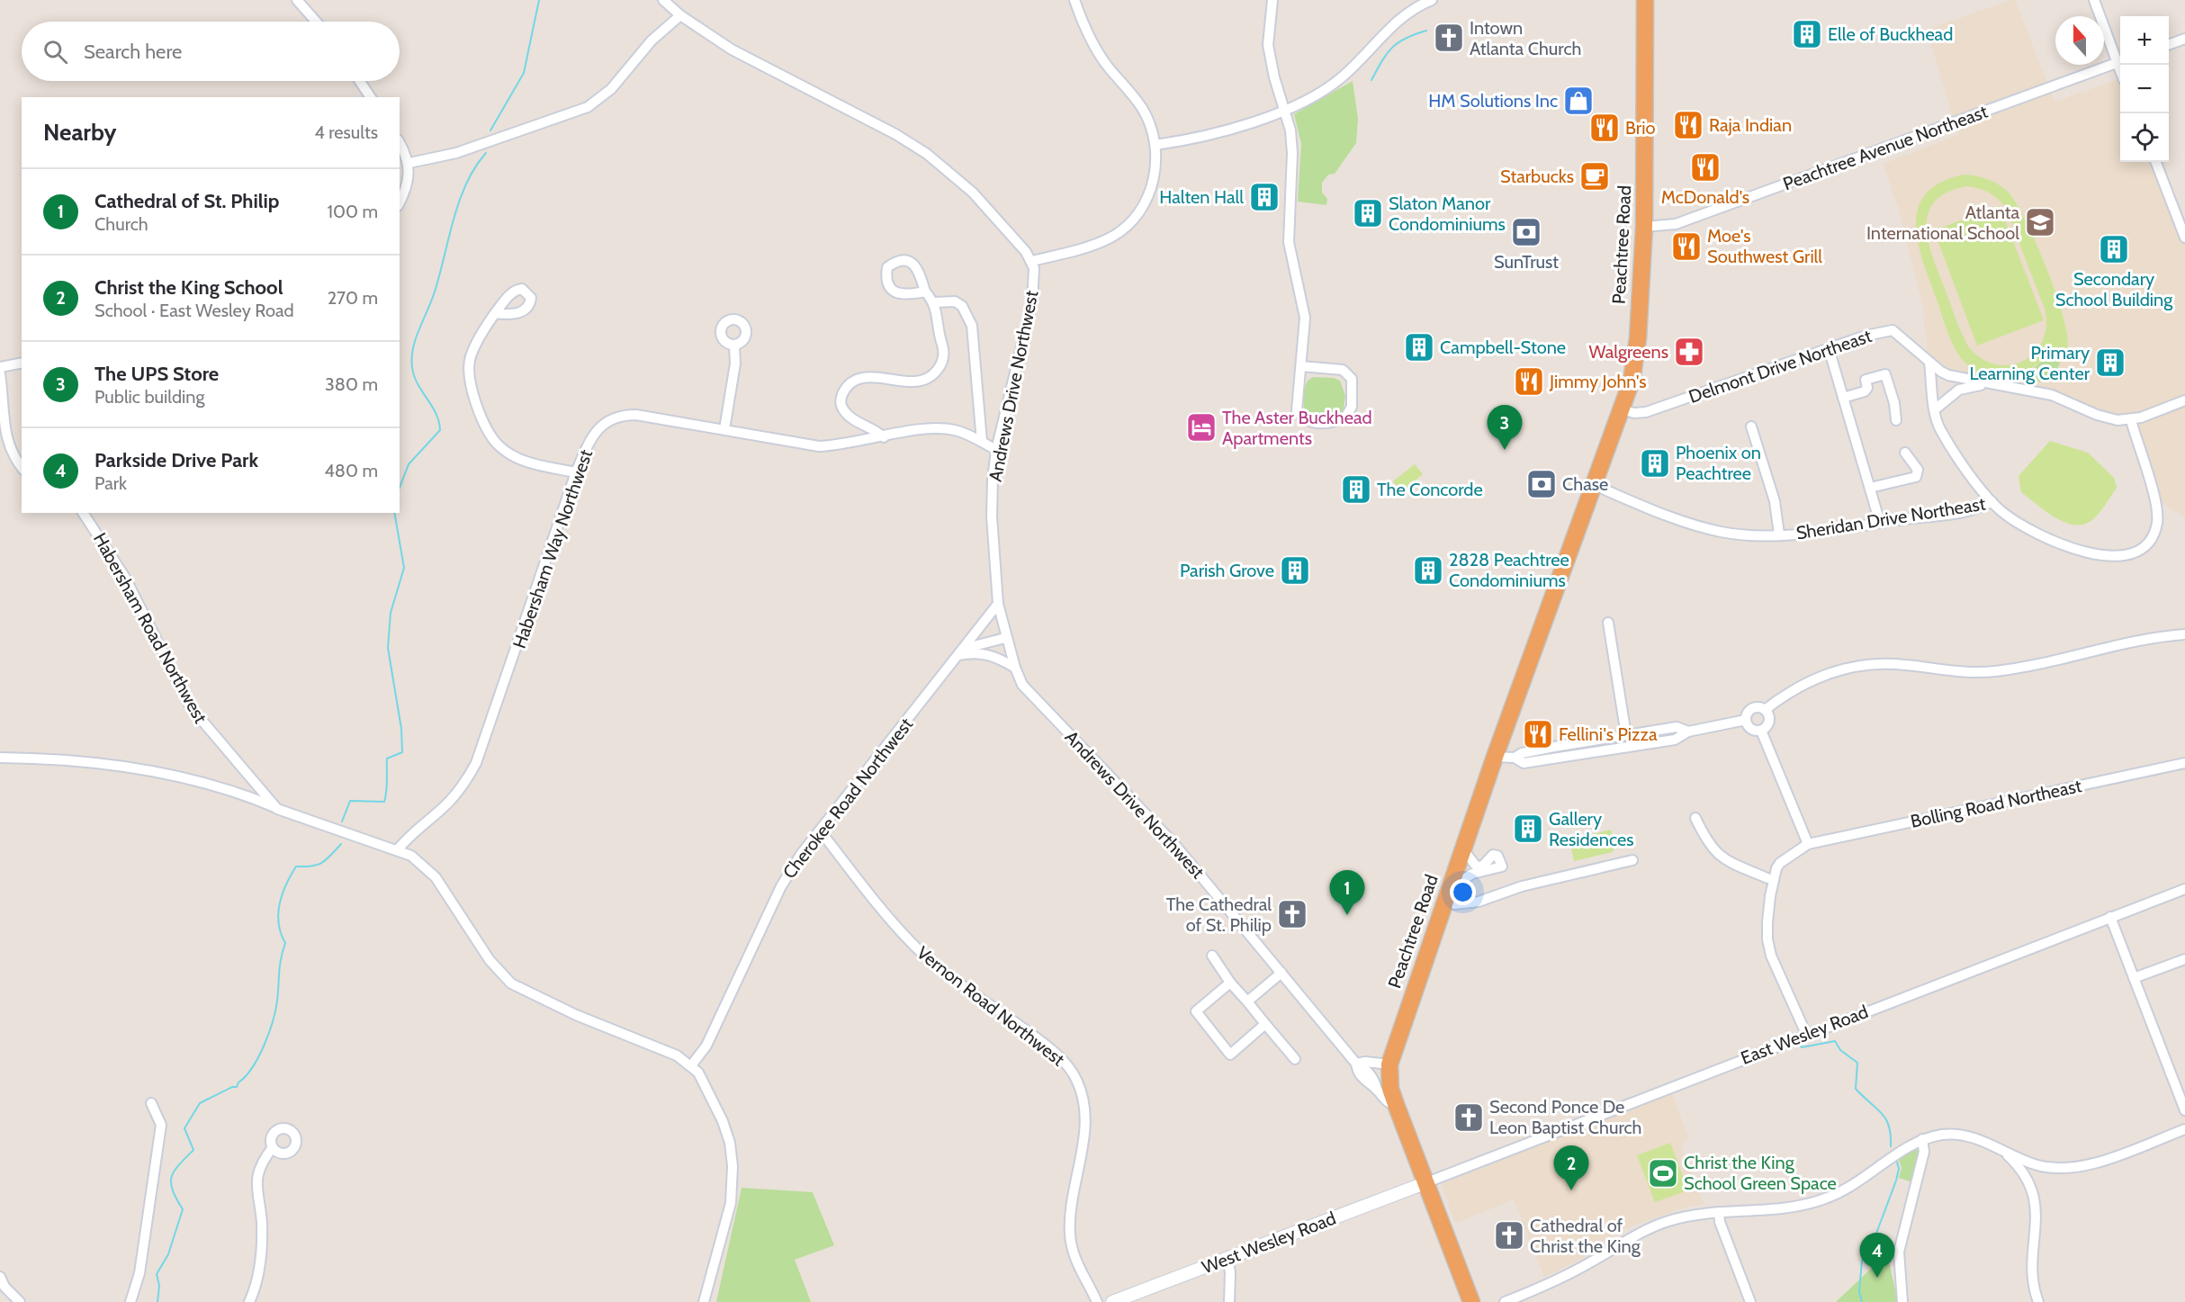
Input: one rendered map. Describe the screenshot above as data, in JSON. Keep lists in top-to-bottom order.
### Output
{
  "streets": {
    "highway": ["Peachtree Road"],
    "street": [
      "Peachtree Avenue Northeast",
      "Delmont Drive Northeast",
      "Andrews Drive Northwest",
      "Sheridan Drive Northeast",
      "Habersham Way Northwest",
      "Habersham Road Northwest",
      "Cherokee Road Northwest",
      "Bolling Road Northeast",
      "Vernon Road Northwest",
      "East Wesley Road",
      "West Wesley Road"
    ]
  },
  "crossings": [
    ["Peachtree Avenue Northeast", "Peachtree Road"],
    ["Peachtree Road", "Delmont Drive Northeast"],
    ["Peachtree Road", "Andrews Drive Northwest"],
    ["Peachtree Road", "Sheridan Drive Northeast"],
    ["Peachtree Road", "East Wesley Road"],
    ["Peachtree Road", "West Wesley Road"],
    ["Delmont Drive Northeast", "Sheridan Drive Northeast"],
    ["Andrews Drive Northwest", "Habersham Way Northwest"],
    ["Andrews Drive Northwest", "Cherokee Road Northwest"],
    ["Habersham Way Northwest", "Habersham Road Northwest"],
    ["Habersham Road Northwest", "Cherokee Road Northwest"],
    ["Cherokee Road Northwest", "Vernon Road Northwest"],
    ["East Wesley Road", "West Wesley Road"]
  ],
  "places": {
    "building": [
      "Elle of Buckhead",
      "Halten Hall",
      "Slaton Manor Condominiums",
      "Secondary School Building",
      "Campbell-Stone",
      "Primary Learning Center",
      "Phoenix on Peachtree",
      "The Concorde",
      "Parish Grove",
      "2828 Peachtree Condominiums",
      "Gallery Residences"
    ],
    "church": [
      "Intown Atlanta Church",
      "The Cathedral of St. Philip",
      "Second Ponce De Leon Baptist Church",
      "Cathedral of Christ the King"
    ],
    "shop": ["HM Solutions Inc"],
    "restaurant": [
      "Raja Indian",
      "Brio",
      "McDonald's",
      "Moe's Southwest Grill",
      "Jimmy John's",
      "Fellini's Pizza"
    ],
    "cafe": ["Starbucks"],
    "school or university": ["Atlanta International School"],
    "bank": ["SunTrust", "Chase"],
    "pharmacy": ["Walgreens"],
    "hotel": ["The Aster Buckhead Apartments"],
    "sports": ["Christ the King School Green Space"]
  },
  "north": "top",
  "page": {
    "map_buttons": ["+", "−"],
    "search": "Search here",
    "heading": ["Nearby", "4 results"],
    "list": [
      {
        "mark": "1",
        "name": "Cathedral of St. Philip",
        "note": "Church",
        "value": "100 m"
      },
      {
        "mark": "2",
        "name": "Christ the King School",
        "note": "School · East Wesley Road",
        "value": "270 m"
      },
      {
        "mark": "3",
        "name": "The UPS Store",
        "note": "Public building",
        "value": "380 m"
      },
      {
        "mark": "4",
        "name": "Parkside Drive Park",
        "note": "Park",
        "value": "480 m"
      }
    ],
    "pins": [
      "3",
      "1",
      "2",
      "4"
    ]
  }
}
